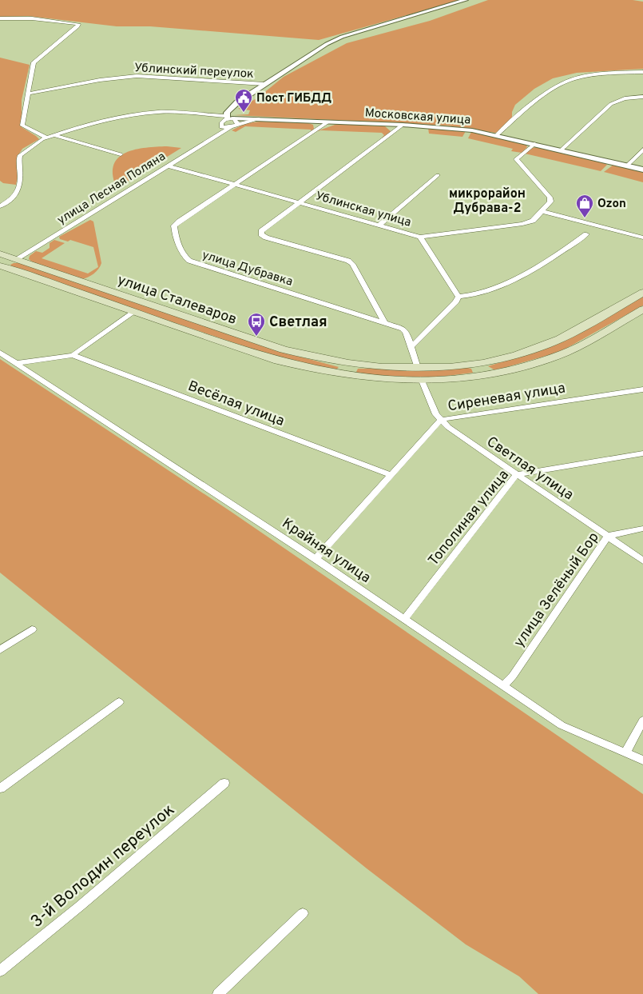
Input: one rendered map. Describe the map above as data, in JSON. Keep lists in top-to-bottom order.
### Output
{
  "streets": {
    "main road": ["улица Сталеваров"],
    "street": [
      "Ублинский переулок",
      "Московская улица",
      "улица Лесная Поляна",
      "Ублинская улица",
      "улица Дубравка",
      "Сиреневая улица",
      "Весёлая улица",
      "Светлая улица",
      "Тополиная улица",
      "Крайняя улица",
      "улица Зелёный Бор",
      "3-й Володин переулок"
    ]
  },
  "crossings": [
    ["Московская улица", "улица Дубравка"],
    ["улица Лесная Поляна", "Ублинская улица"],
    ["улица Лесная Поляна", "улица Сталеваров"],
    ["Ублинская улица", "улица Дубравка"],
    ["улица Сталеваров", "Весёлая улица"],
    ["Сиреневая улица", "Весёлая улица"],
    ["Сиреневая улица", "Светлая улица"],
    ["Сиреневая улица", "Крайняя улица"],
    ["Весёлая улица", "Крайняя улица"],
    ["Светлая улица", "Тополиная улица"],
    ["Светлая улица", "улица Зелёный Бор"],
    ["Тополиная улица", "Крайняя улица"],
    ["Крайняя улица", "улица Зелёный Бор"]
  ],
  "districts": ["микрорайон Дубрава-2"],
  "places": {
    "public building": ["Пост ГИБДД"],
    "shop": ["Ozon"],
    "bus stop": ["Светлая"]
  }
}
